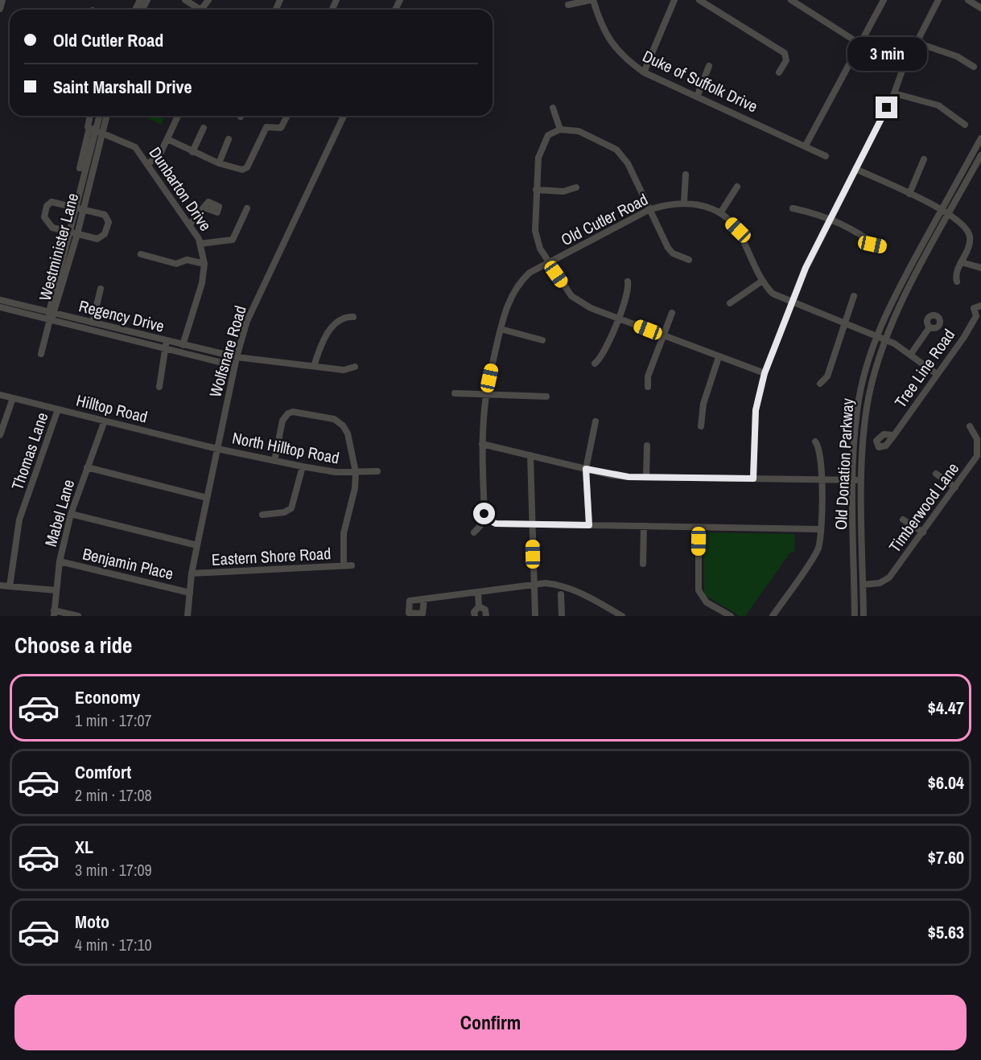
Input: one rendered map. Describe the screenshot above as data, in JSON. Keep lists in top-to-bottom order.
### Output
{
  "streets": {
    "street": [
      "Duke of Suffolk Drive",
      "Dunbarton Drive",
      "Old Cutler Road",
      "Westminister Lane",
      "Regency Drive",
      "Wolfsnare Road",
      "Tree Line Road",
      "Hilltop Road",
      "North Hilltop Road",
      "Thomas Lane",
      "Old Donation Parkway",
      "Timberwood Lane",
      "Mabel Lane",
      "Eastern Shore Road",
      "Benjamin Place"
    ]
  },
  "crossings": [
    ["Dunbarton Drive", "Westminister Lane"],
    ["Dunbarton Drive", "Regency Drive"],
    ["Old Cutler Road", "Tree Line Road"],
    ["Old Cutler Road", "Old Donation Parkway"],
    ["Westminister Lane", "Regency Drive"],
    ["Regency Drive", "Wolfsnare Road"],
    ["Wolfsnare Road", "Hilltop Road"],
    ["Wolfsnare Road", "North Hilltop Road"],
    ["Wolfsnare Road", "Eastern Shore Road"],
    ["Wolfsnare Road", "Benjamin Place"],
    ["Hilltop Road", "North Hilltop Road"],
    ["Hilltop Road", "Thomas Lane"],
    ["Hilltop Road", "Mabel Lane"],
    ["Old Donation Parkway", "Timberwood Lane"],
    ["Mabel Lane", "Benjamin Place"]
  ],
  "page": {
    "banner": ["Old Cutler Road", "Saint Marshall Drive"],
    "bubble": "3 min",
    "heading": "Choose a ride",
    "list": [
      {
        "name": "Economy",
        "note": "1 min · 17:07",
        "value": "$4.47"
      },
      {
        "name": "Comfort",
        "note": "2 min · 17:08",
        "value": "$6.04"
      },
      {
        "name": "XL",
        "note": "3 min · 17:09",
        "value": "$7.60"
      },
      {
        "name": "Moto",
        "note": "4 min · 17:10",
        "value": "$5.63"
      }
    ],
    "buttons": "Confirm"
  }
}
